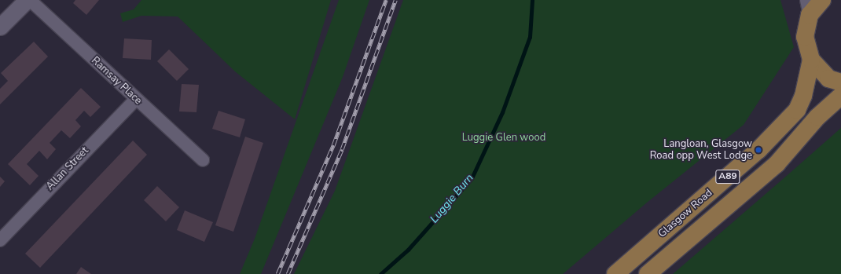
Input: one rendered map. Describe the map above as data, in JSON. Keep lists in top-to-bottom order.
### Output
{
  "streets": {
    "main road": ["A89", "Glasgow Road"],
    "street": ["Ramsay Place", "Allan Street"]
  },
  "crossings": [
    ["Ramsay Place", "Allan Street"]
  ],
  "water": ["Luggie Burn"],
  "parks": ["Luggie Glen wood"],
  "places": ["Langloan, Glasgow Road opp West Lodge"]
}
